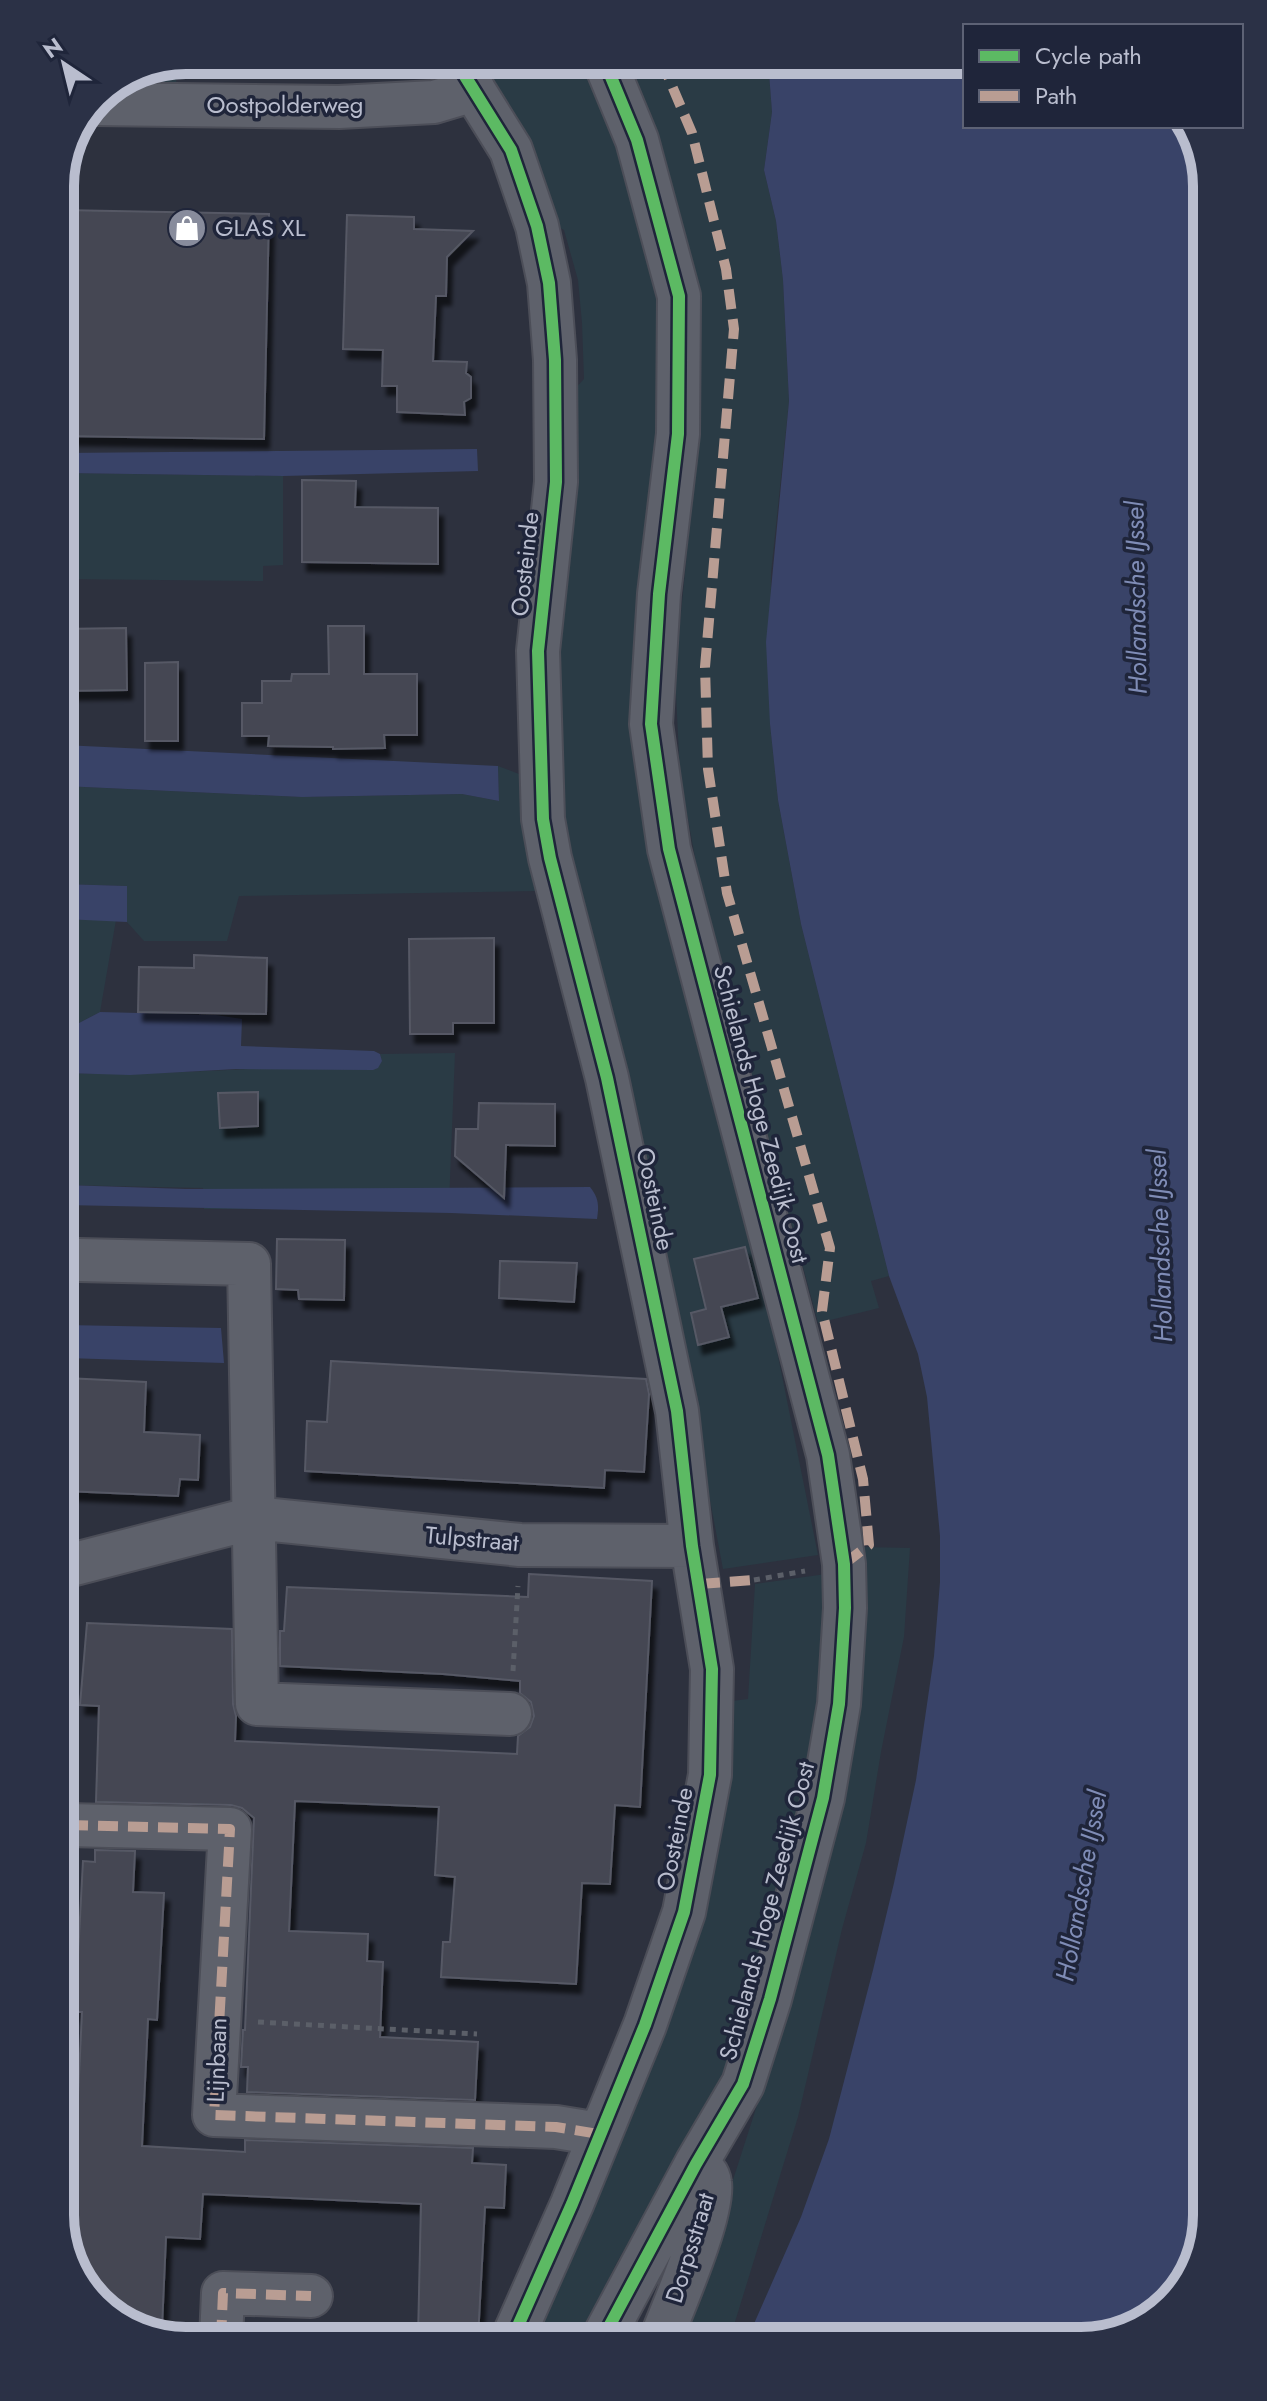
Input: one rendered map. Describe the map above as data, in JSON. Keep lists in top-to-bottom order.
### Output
{
  "streets": {
    "street": [
      "Oostpolderweg",
      "Oosteinde",
      "Schielands Hoge Zeedijk Oost",
      "Tulpstraat",
      "Lijnbaan",
      "Dorpsstraat"
    ]
  },
  "crossings": [
    ["Oosteinde", "Tulpstraat"],
    ["Oosteinde", "Lijnbaan"],
    ["Schielands Hoge Zeedijk Oost", "Dorpsstraat"]
  ],
  "water": ["Hollandsche IJssel"],
  "places": {
    "shop": ["GLAS XL"]
  },
  "legend": ["Cycle path", "Path"],
  "north": "top left"
}
